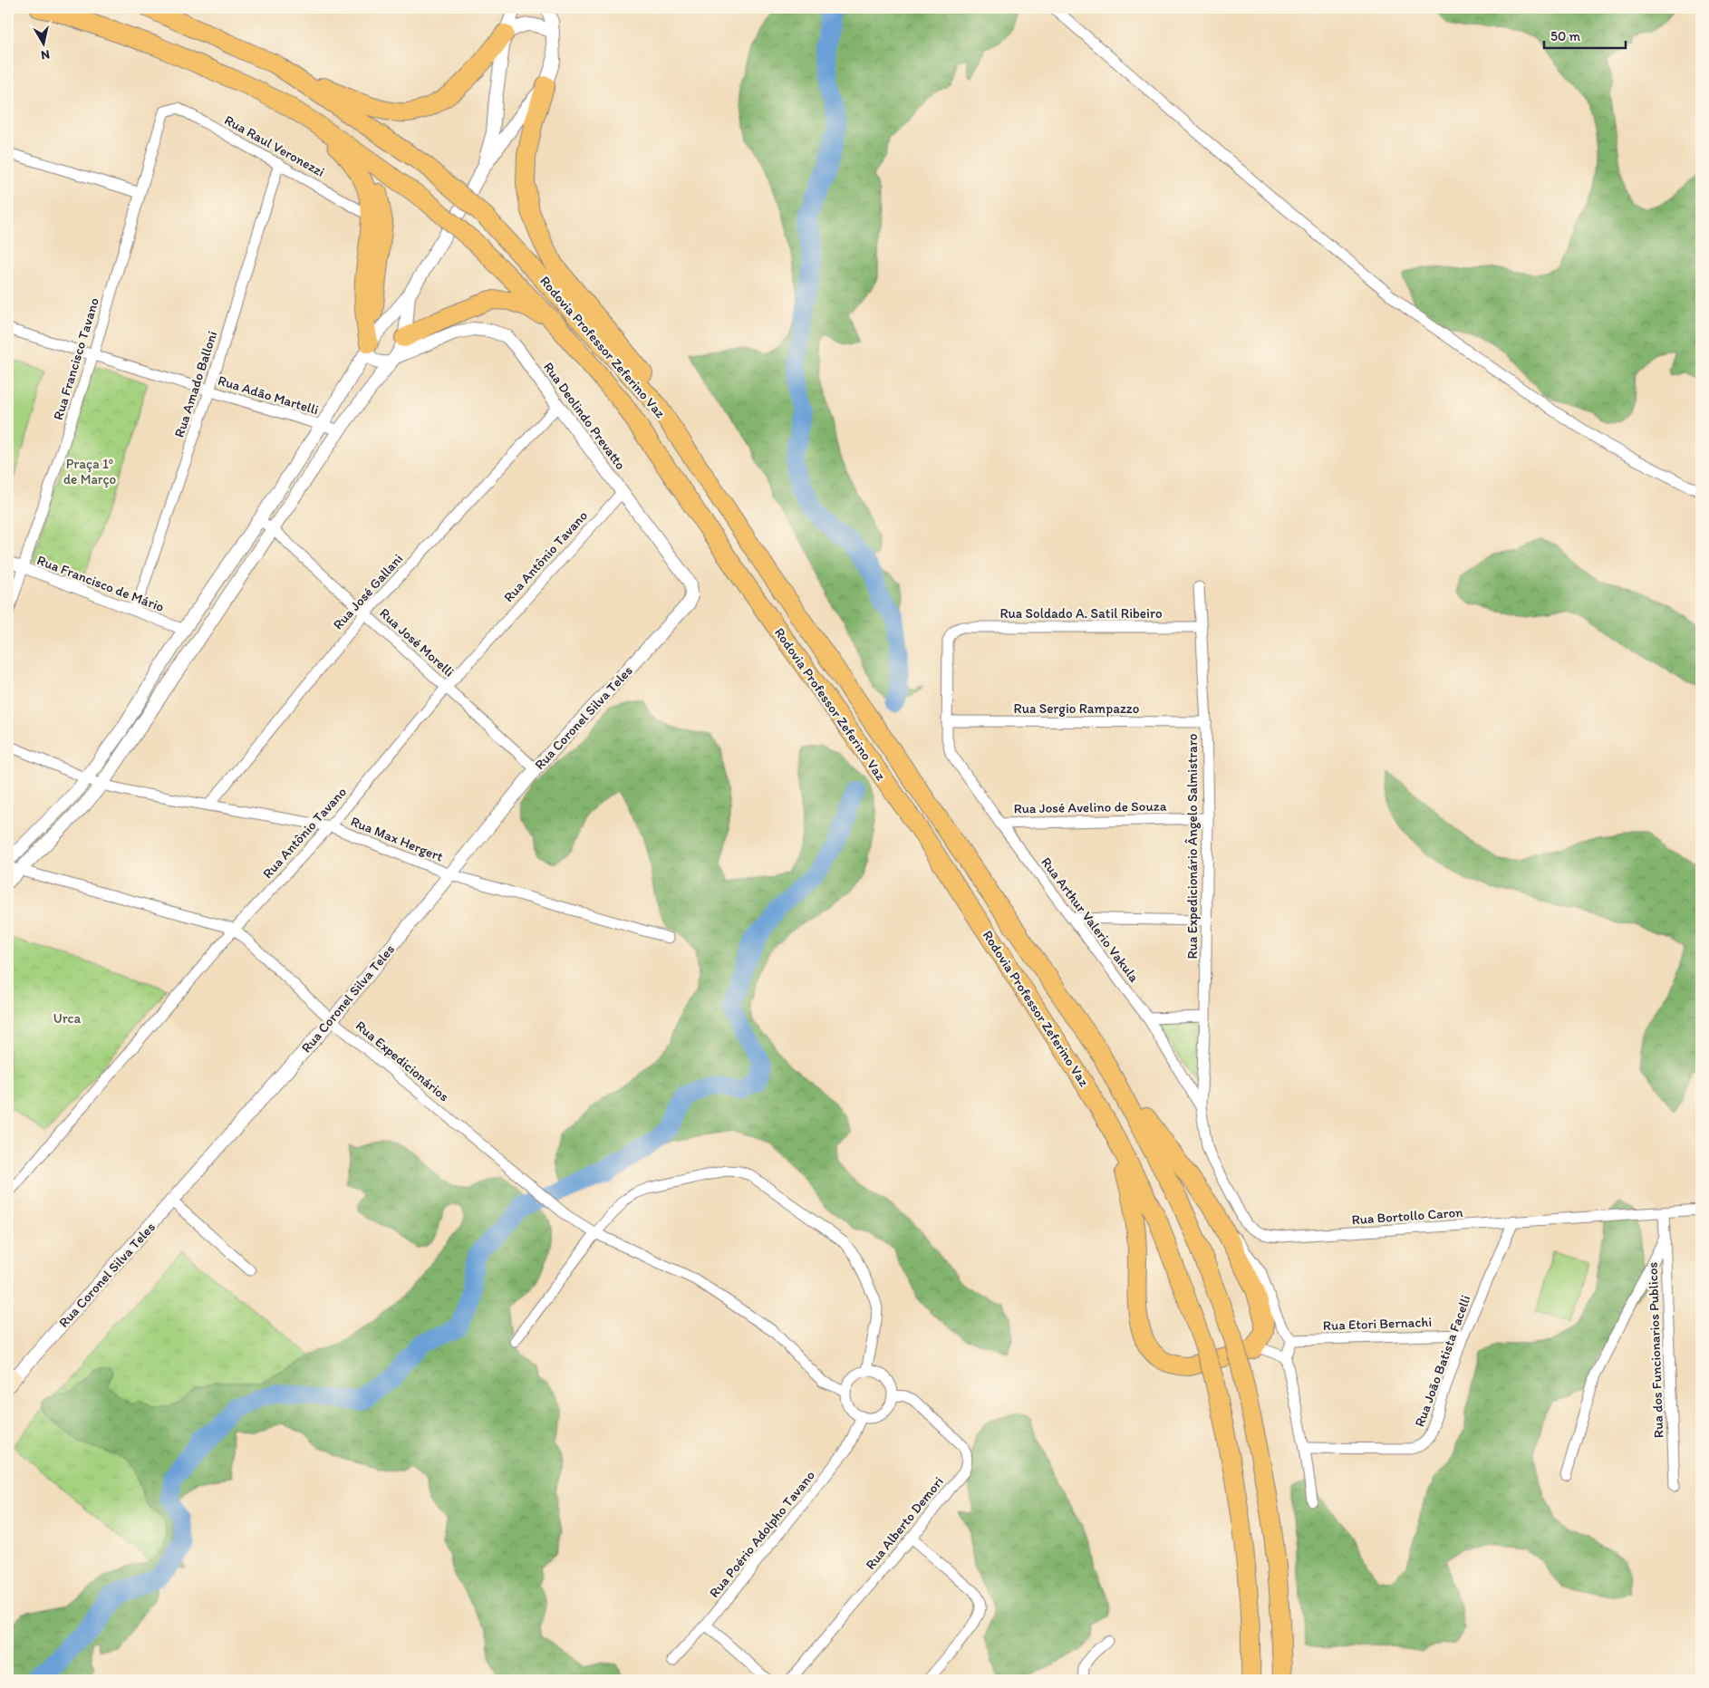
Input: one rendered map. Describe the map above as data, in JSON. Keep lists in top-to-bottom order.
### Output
{
  "streets": {
    "highway": ["Rodovia Professor Zeferino Vaz"],
    "street": [
      "Rua Raul Veronezzi",
      "Rua Francisco Tavano",
      "Rua Amado Balloni",
      "Rua Adão Martelli",
      "Rua Deolindo Prevatto",
      "Rua Antônio Tavano",
      "Rua Francisco de Mário",
      "Rua José Gallani",
      "Rua Soldado A. Satil Ribeiro",
      "Rua José Morelli",
      "Rua Sergio Rampazzo",
      "Rua Coronel Silva Teles",
      "Rua José Avelino de Souza",
      "Rua Max Hergert",
      "Rua Expedicionário Ângelo Salmistraro",
      "Rua Arthur Valerio Vakula",
      "Rua Expedicionários",
      "Rua Bortollo Caron",
      "Rua Etori Bernachi",
      "Rua dos Funcionarios Publicos",
      "Rua João Batista Facelli",
      "Rua Alberto Demori",
      "Rua Poério Adolpho Tavano"
    ]
  },
  "crossings": [
    ["Rua Raul Veronezzi", "Rua Francisco Tavano"],
    ["Rua Raul Veronezzi", "Rua Amado Balloni"],
    ["Rua Francisco Tavano", "Rua Adão Martelli"],
    ["Rua Francisco Tavano", "Rua Francisco de Mário"],
    ["Rua Amado Balloni", "Rua Adão Martelli"],
    ["Rua Amado Balloni", "Rua Francisco de Mário"],
    ["Rua Deolindo Prevatto", "Rua Antônio Tavano"],
    ["Rua Deolindo Prevatto", "Rua José Gallani"],
    ["Rua Deolindo Prevatto", "Rua Coronel Silva Teles"],
    ["Rua Antônio Tavano", "Rua José Morelli"],
    ["Rua Antônio Tavano", "Rua Max Hergert"],
    ["Rua Antônio Tavano", "Rua Expedicionários"],
    ["Rua José Gallani", "Rua José Morelli"],
    ["Rua José Gallani", "Rua Max Hergert"],
    ["Rua Soldado A. Satil Ribeiro", "Rua Sergio Rampazzo"],
    ["Rua Soldado A. Satil Ribeiro", "Rua Expedicionário Ângelo Salmistraro"],
    ["Rua Soldado A. Satil Ribeiro", "Rua Arthur Valerio Vakula"],
    ["Rua José Morelli", "Rua Coronel Silva Teles"],
    ["Rua Sergio Rampazzo", "Rua Expedicionário Ângelo Salmistraro"],
    ["Rua Sergio Rampazzo", "Rua Arthur Valerio Vakula"],
    ["Rua Coronel Silva Teles", "Rua Max Hergert"],
    ["Rua Coronel Silva Teles", "Rua Expedicionários"],
    ["Rua José Avelino de Souza", "Rua Expedicionário Ângelo Salmistraro"],
    ["Rua José Avelino de Souza", "Rua Arthur Valerio Vakula"],
    ["Rua Expedicionário Ângelo Salmistraro", "Rua Arthur Valerio Vakula"],
    ["Rua Expedicionário Ângelo Salmistraro", "Rua Bortollo Caron"],
    ["Rua Arthur Valerio Vakula", "Rua Bortollo Caron"],
    ["Rua Expedicionários", "Rua Alberto Demori"],
    ["Rua Expedicionários", "Rua Poério Adolpho Tavano"],
    ["Rua Bortollo Caron", "Rua dos Funcionarios Publicos"],
    ["Rua Bortollo Caron", "Rua João Batista Facelli"],
    ["Rua Etori Bernachi", "Rua João Batista Facelli"],
    ["Rua Alberto Demori", "Rua Poério Adolpho Tavano"]
  ],
  "parks": ["Praça 1º de Março", "Urca"],
  "scale_bar": "50 m",
  "north": "bottom"
}
